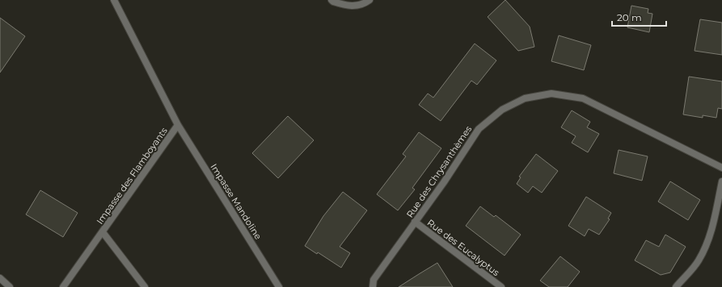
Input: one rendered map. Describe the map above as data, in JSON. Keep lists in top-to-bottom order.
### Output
{
  "streets": {
    "street": [
      "Rue des Chrysanthèmes",
      "Impasse des Flamboyants",
      "Impasse Mandoline",
      "Rue des Eucalyptus"
    ]
  },
  "crossings": [
    ["Rue des Chrysanthèmes", "Rue des Eucalyptus"],
    ["Impasse des Flamboyants", "Impasse Mandoline"]
  ],
  "scale_bar": "20 m"
}
